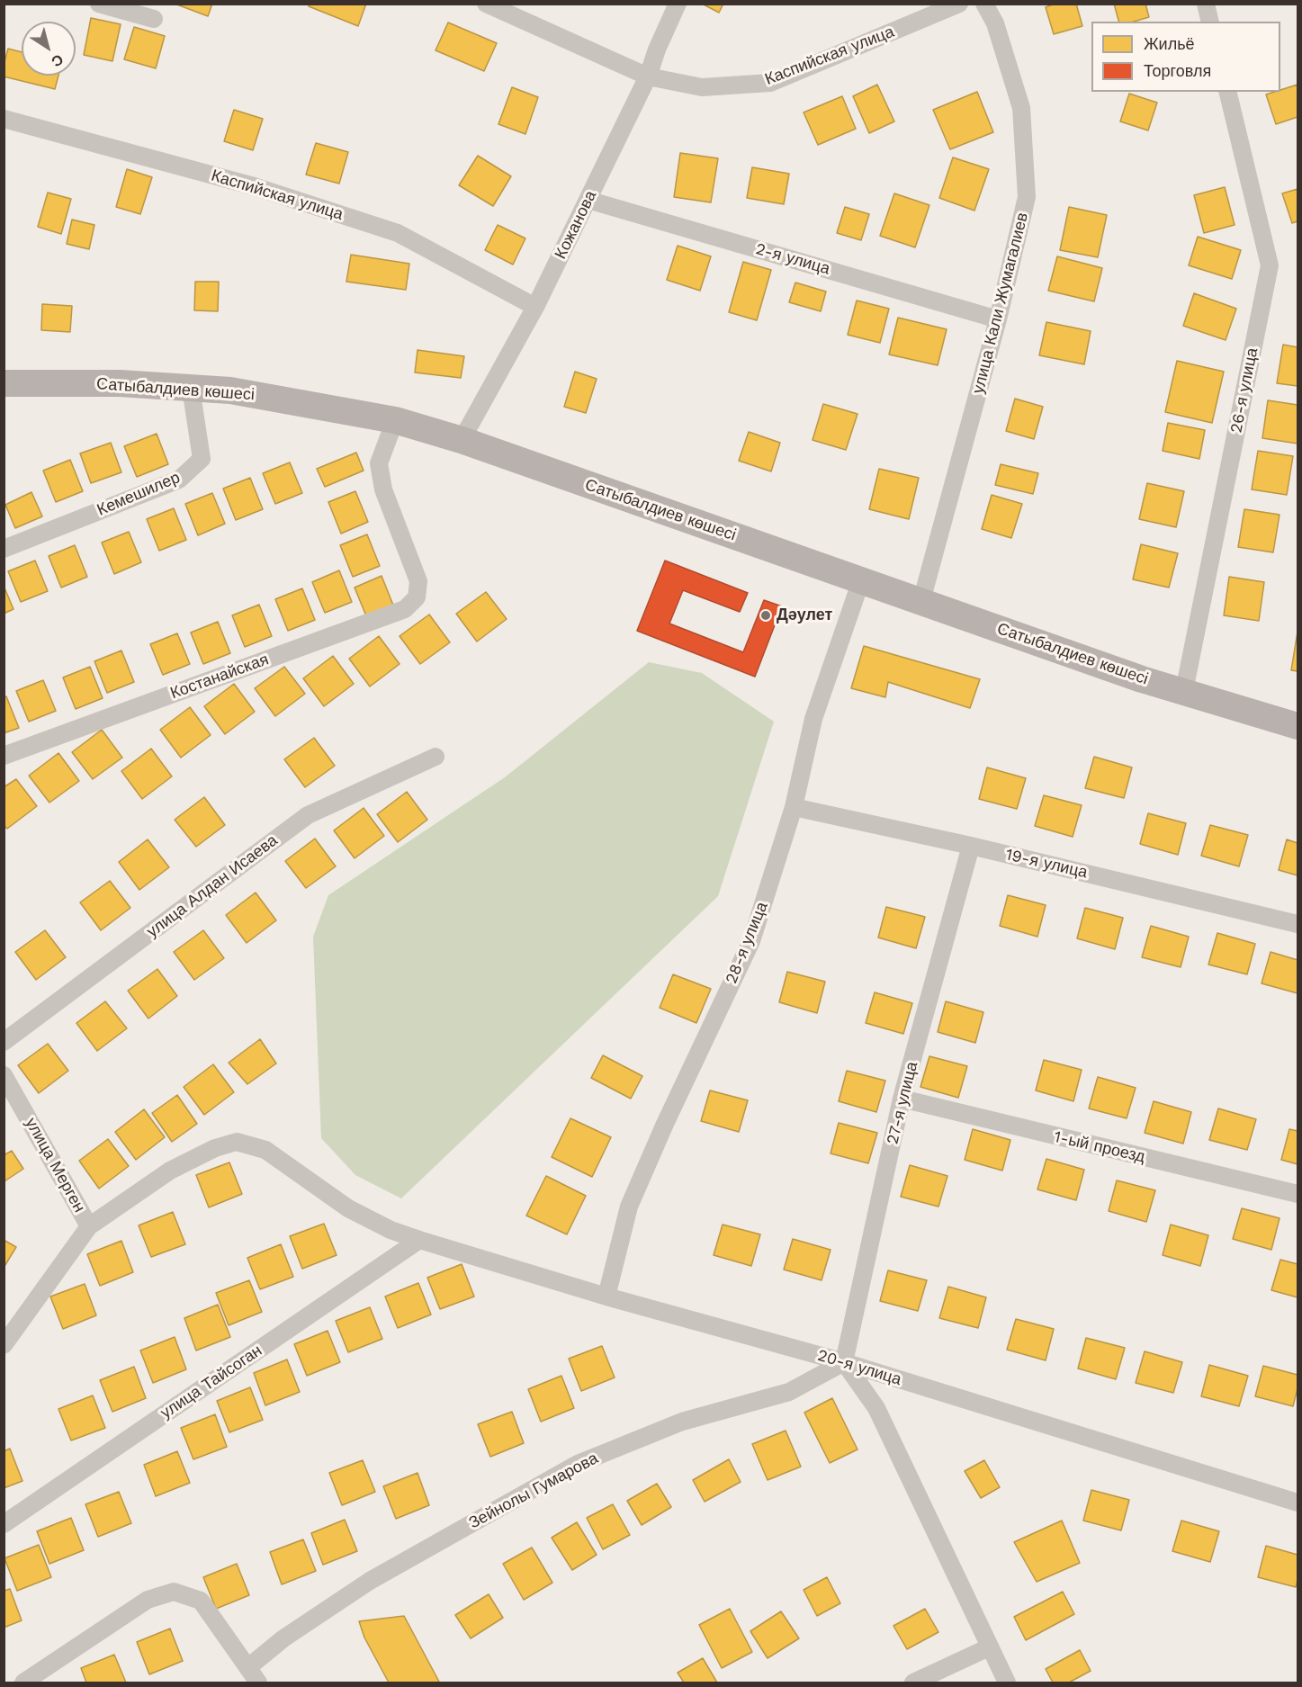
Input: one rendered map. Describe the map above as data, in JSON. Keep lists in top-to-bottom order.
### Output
{
  "streets": {
    "main road": ["Сатыбалдиев көшесі"],
    "street": [
      "Каспийская улица",
      "Кожанова",
      "2-я улица",
      "улица Кали Жумагалиев",
      "26-я улица",
      "Кемешилер",
      "Костанайская",
      "19-я улица",
      "улица Алдан Исаева",
      "28-я улица",
      "27-я улица",
      "1-ый проезд",
      "улица Мерген",
      "20-я улица",
      "улица Тайсоган",
      "Зейнолы Гумарова"
    ]
  },
  "crossings": [
    ["Каспийская улица", "Кожанова"],
    ["Кожанова", "2-я улица"],
    ["Кожанова", "Сатыбалдиев көшесі"],
    ["2-я улица", "улица Кали Жумагалиев"],
    ["улица Кали Жумагалиев", "Сатыбалдиев көшесі"],
    ["Сатыбалдиев көшесі", "26-я улица"],
    ["Сатыбалдиев көшесі", "Кемешилер"],
    ["Сатыбалдиев көшесі", "Костанайская"],
    ["Сатыбалдиев көшесі", "28-я улица"],
    ["19-я улица", "28-я улица"],
    ["19-я улица", "27-я улица"],
    ["28-я улица", "20-я улица"],
    ["27-я улица", "1-ый проезд"],
    ["27-я улица", "20-я улица"],
    ["27-я улица", "Зейнолы Гумарова"],
    ["улица Мерген", "20-я улица"],
    ["20-я улица", "улица Тайсоган"],
    ["20-я улица", "Зейнолы Гумарова"]
  ],
  "places": ["Дәулет"],
  "legend": ["Жильё", "Торговля"],
  "north": "bottom right"
}
